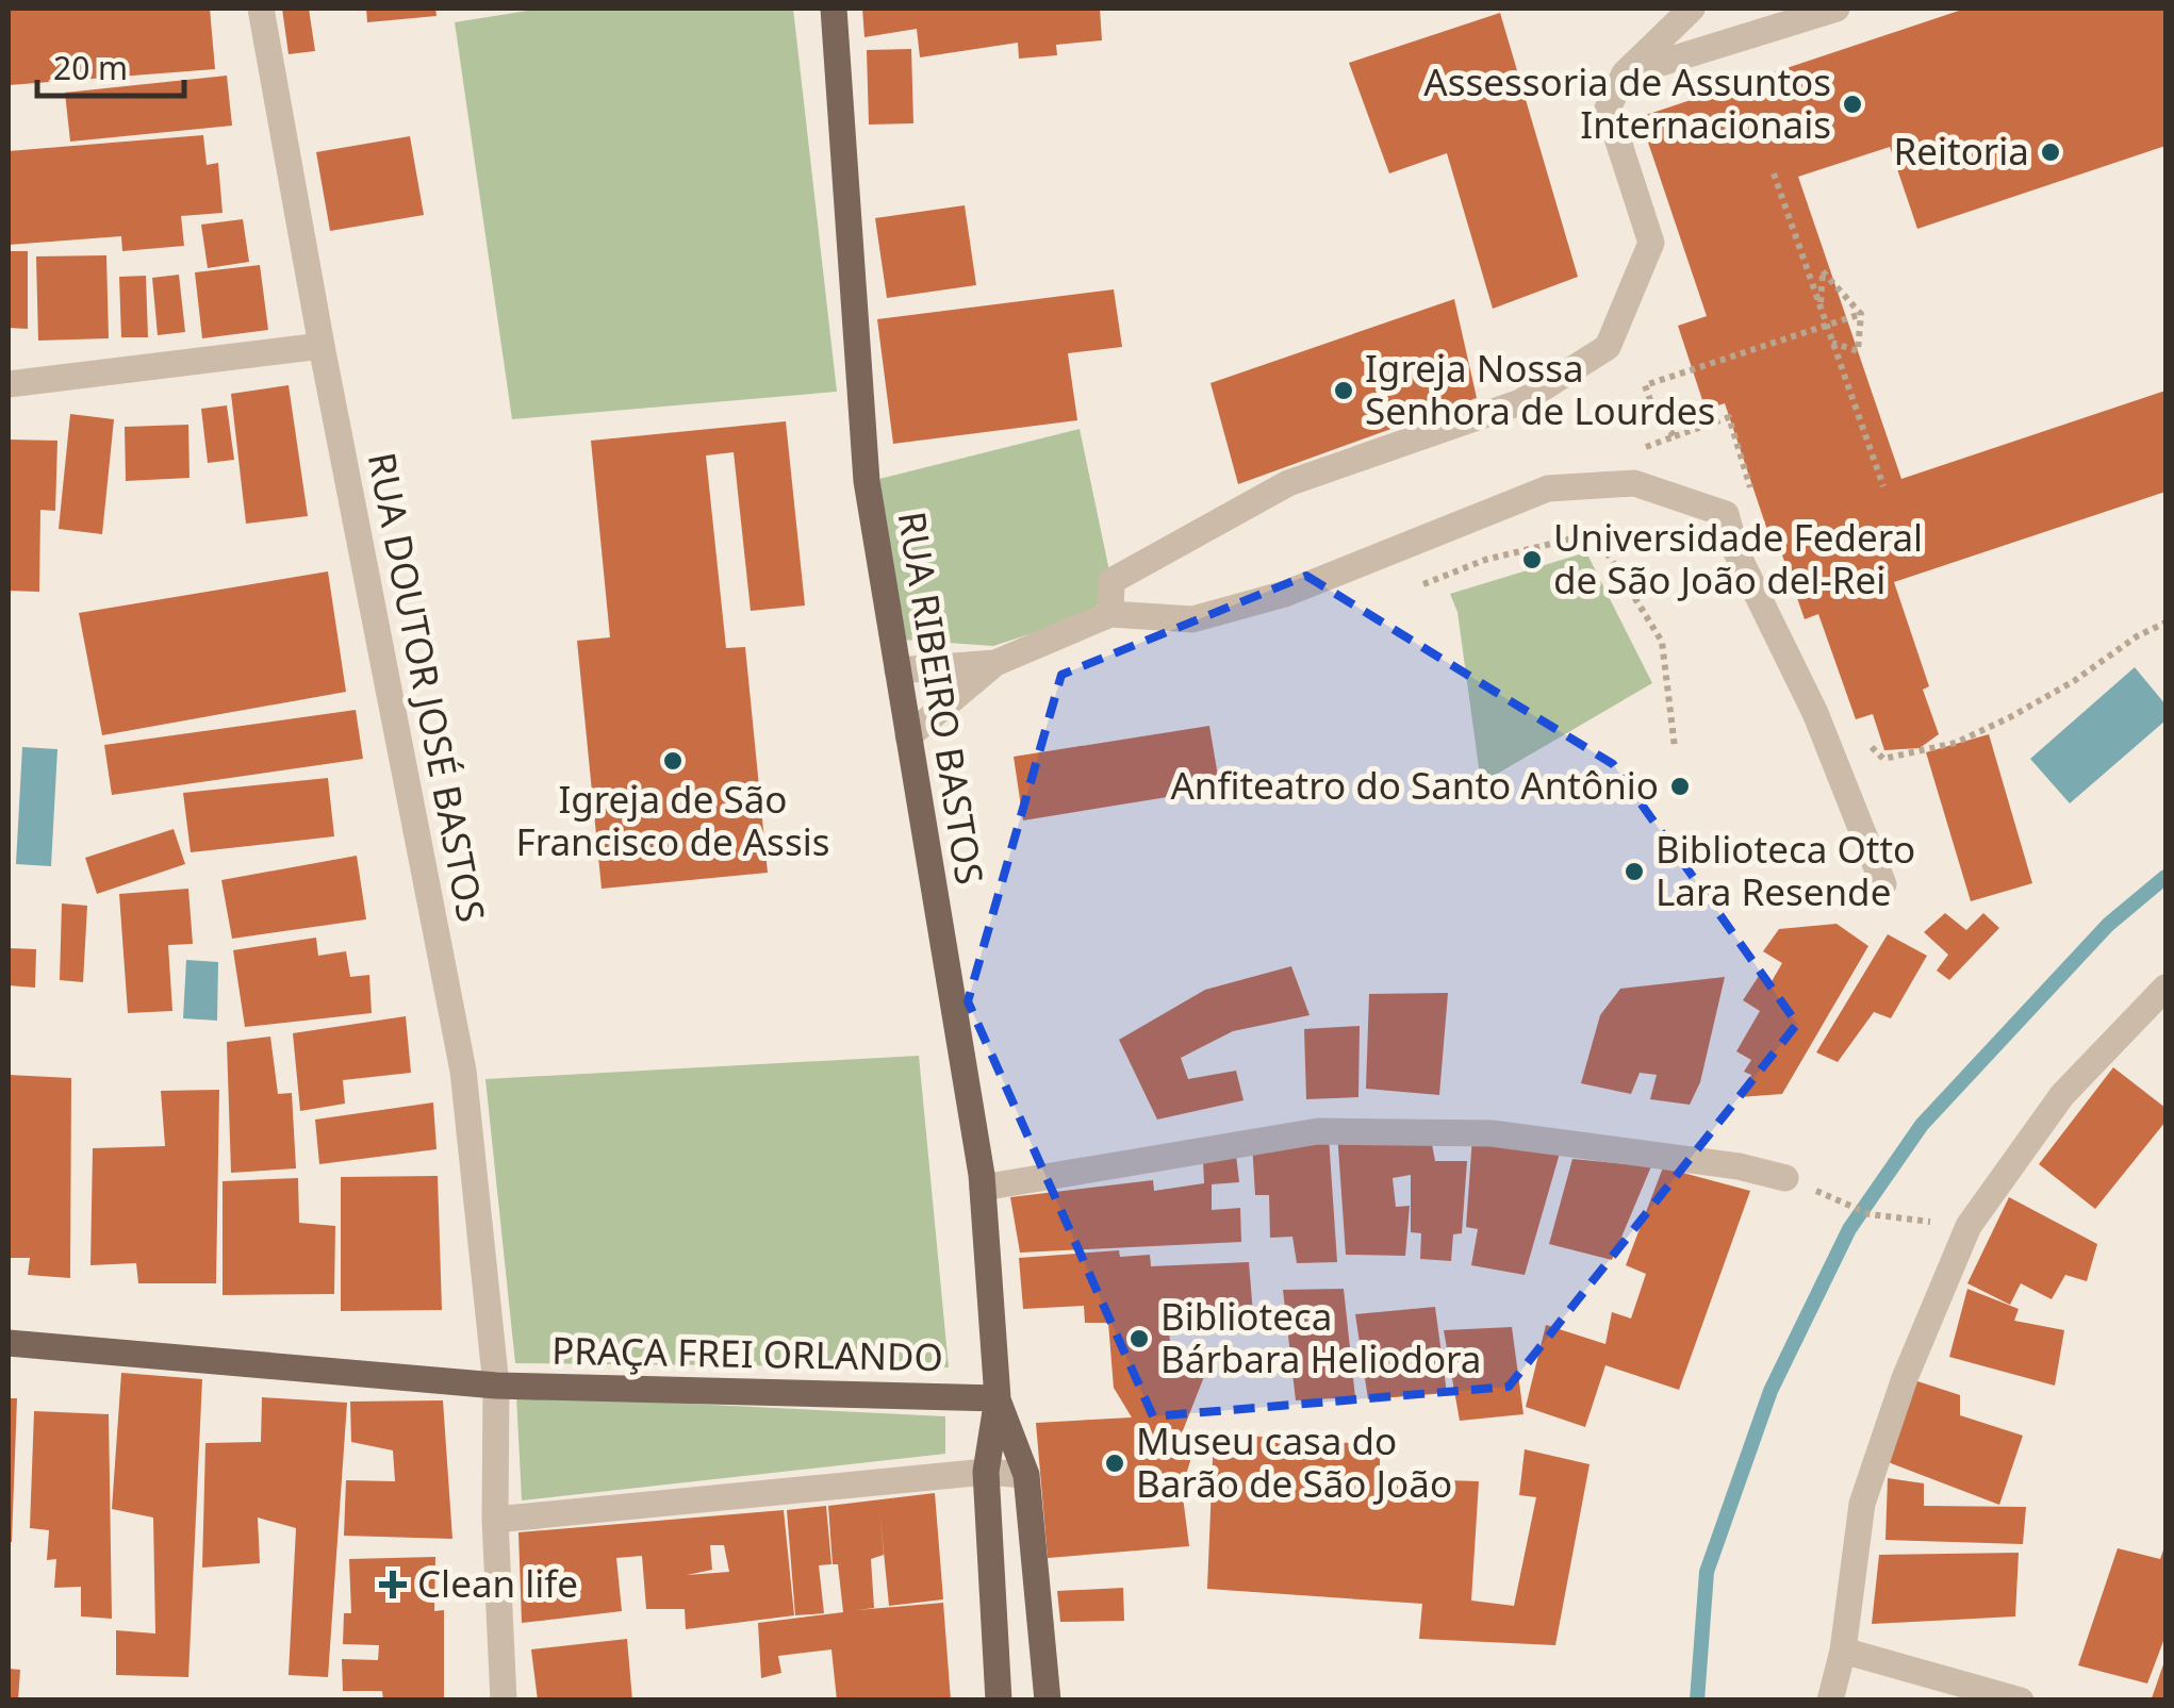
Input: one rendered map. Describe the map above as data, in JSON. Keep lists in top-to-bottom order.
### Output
{
  "streets": {
    "main road": ["RUA RIBEIRO BASTOS", "PRAÇA FREI ORLANDO"],
    "street": ["RUA DOUTOR JOSÉ BASTOS"]
  },
  "crossings": [
    ["RUA DOUTOR JOSÉ BASTOS", "PRAÇA FREI ORLANDO"],
    ["RUA RIBEIRO BASTOS", "PRAÇA FREI ORLANDO"]
  ],
  "places": {
    "other": [
      "Assessoria de Assuntos Internacionais",
      "Reitoria",
      "Igreja Nossa Senhora de Lourdes",
      "Universidade Federal de São João del-Rei",
      "Igreja de São Francisco de Assis",
      "Anfiteatro do Santo Antônio",
      "Biblioteca Otto Lara Resende",
      "Biblioteca Bárbara Heliodora",
      "Museu casa do Barão de São João"
    ],
    "health": ["Clean life"]
  },
  "scale_bar": "20 m"
}
